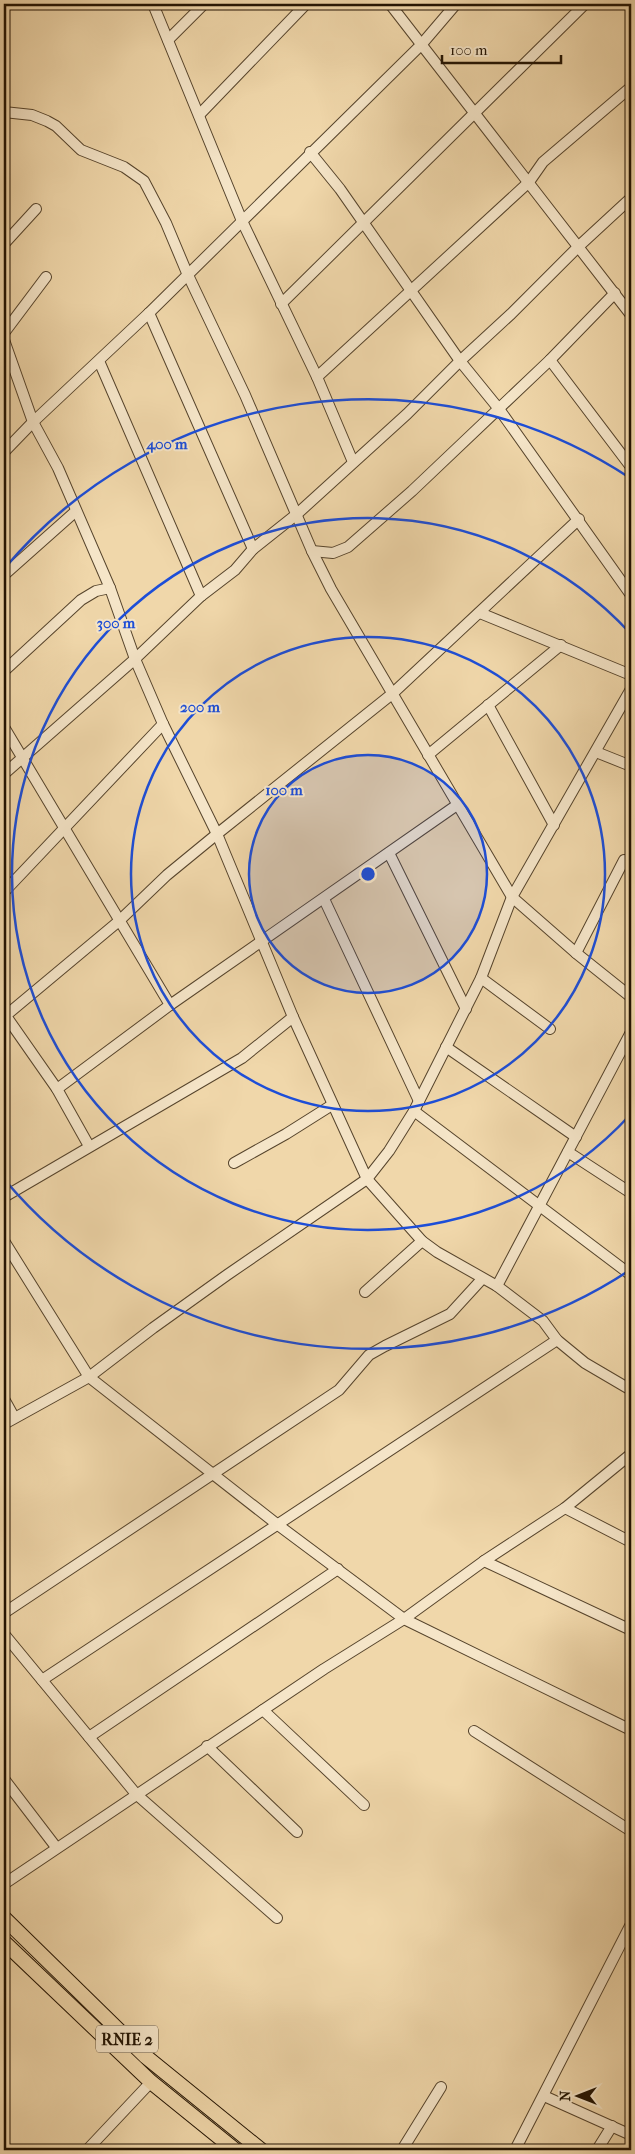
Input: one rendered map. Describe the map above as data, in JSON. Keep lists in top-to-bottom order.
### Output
{
  "streets": {
    "main road": ["RNIE 2"]
  },
  "scale_bar": "100 m",
  "north": "left",
  "rings": [
    "400 m",
    "300 m",
    "200 m",
    "100 m"
  ]
}
